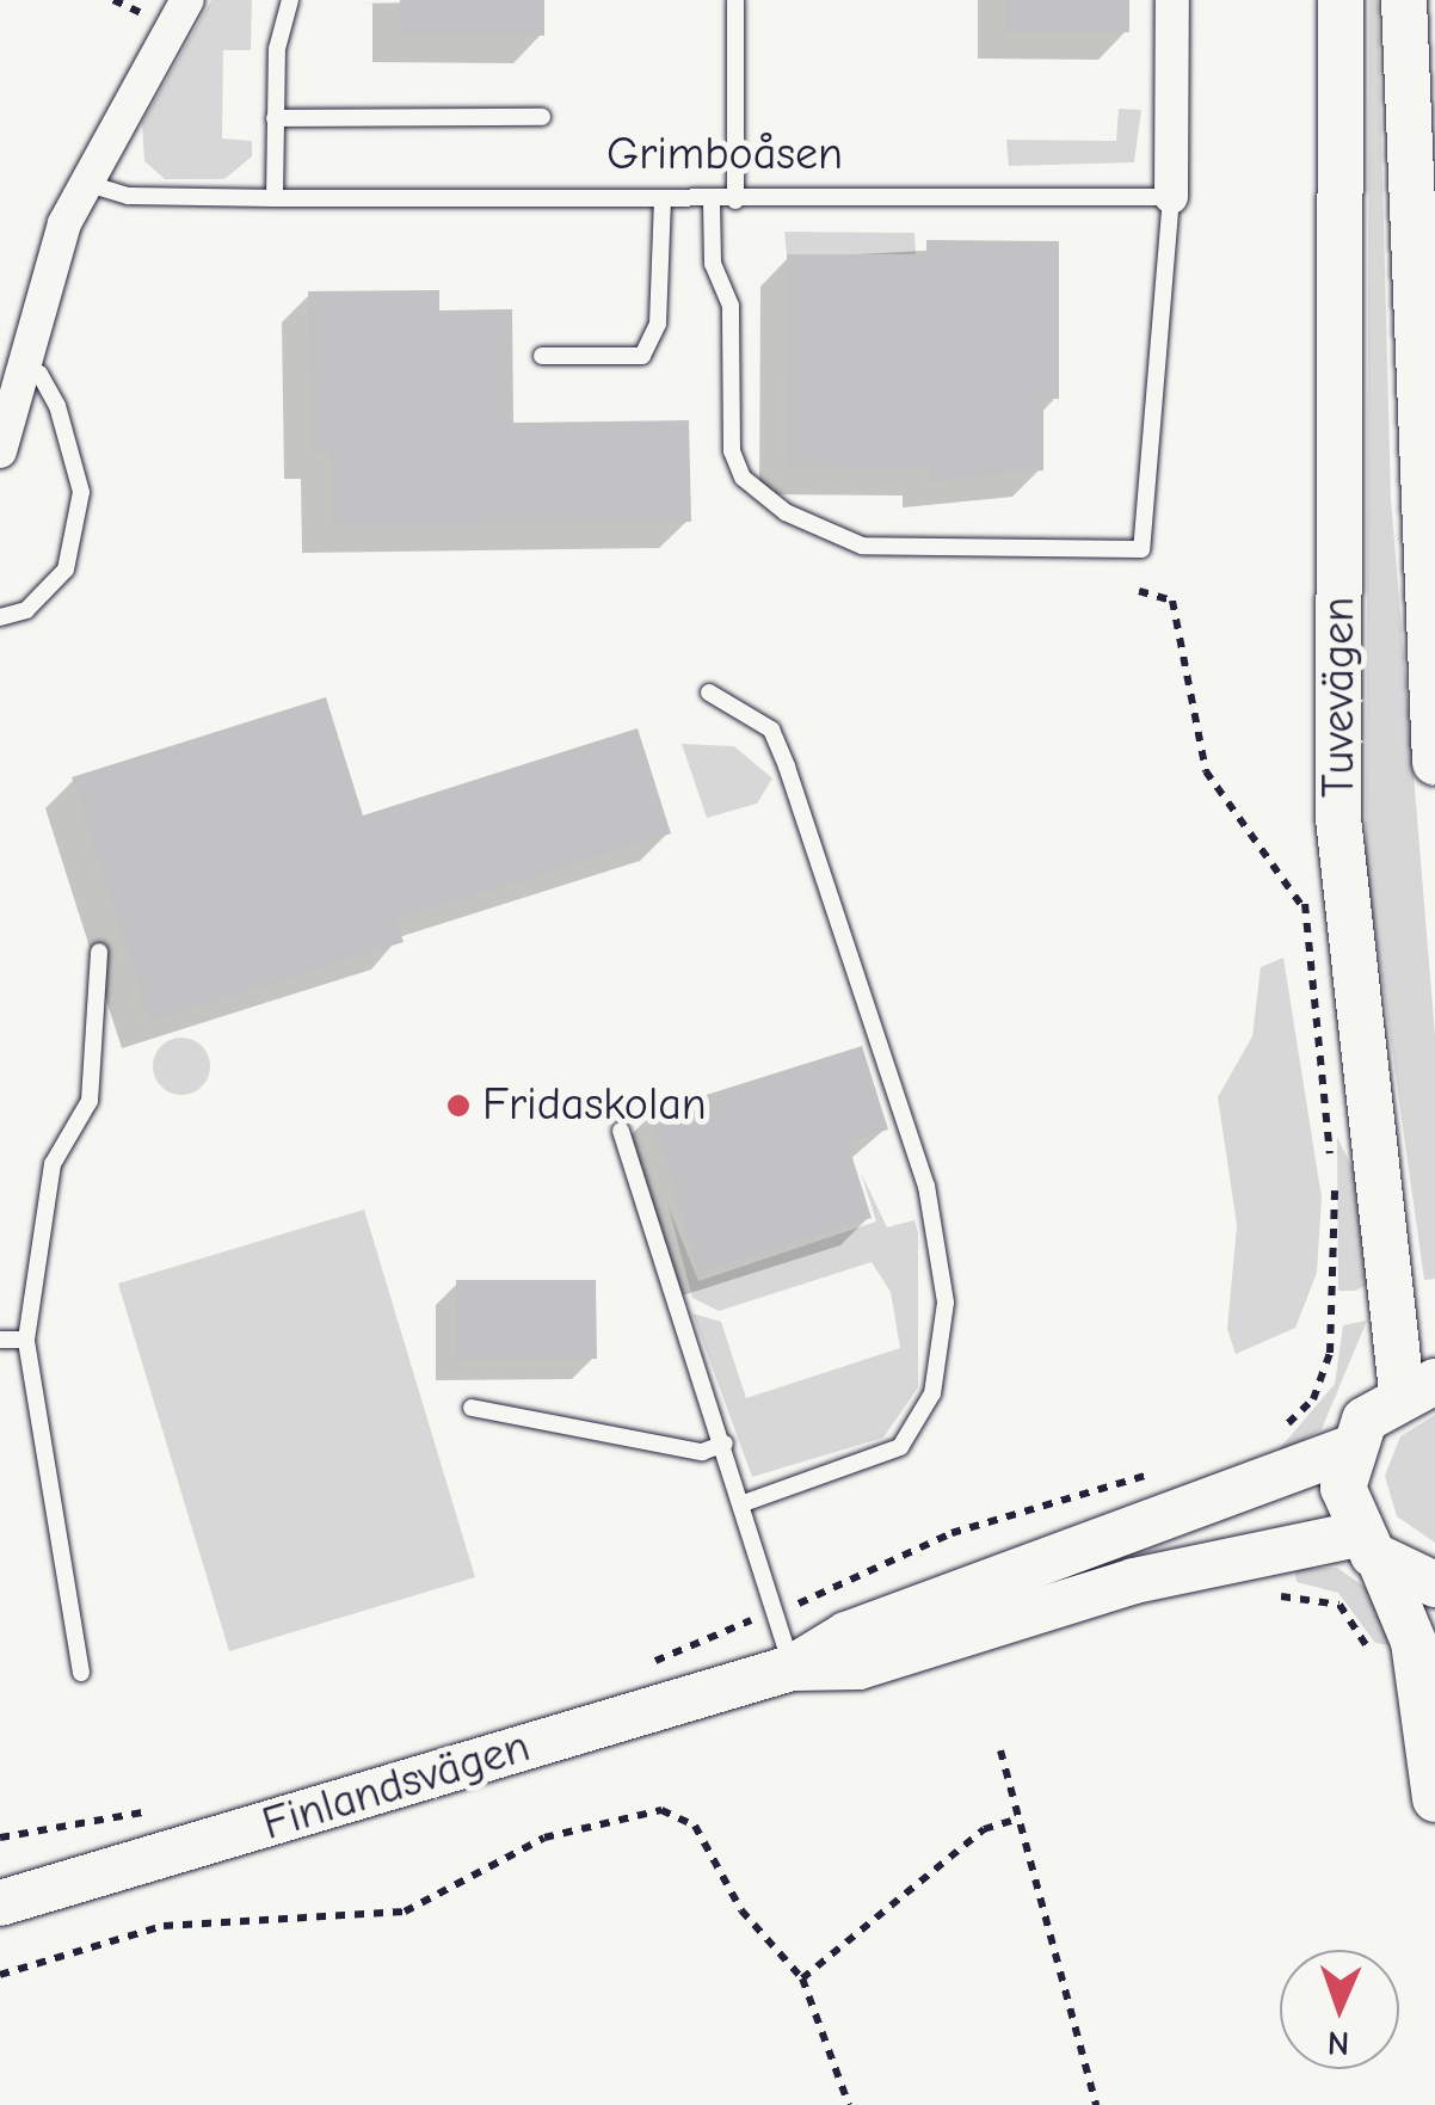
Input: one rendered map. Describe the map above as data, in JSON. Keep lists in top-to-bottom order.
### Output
{
  "streets": {
    "main road": ["Tuvevägen", "Finlandsvägen"],
    "lane": ["Grimboåsen"]
  },
  "crossings": [
    ["Tuvevägen", "Finlandsvägen"]
  ],
  "places": ["Fridaskolan"],
  "north": "bottom"
}
